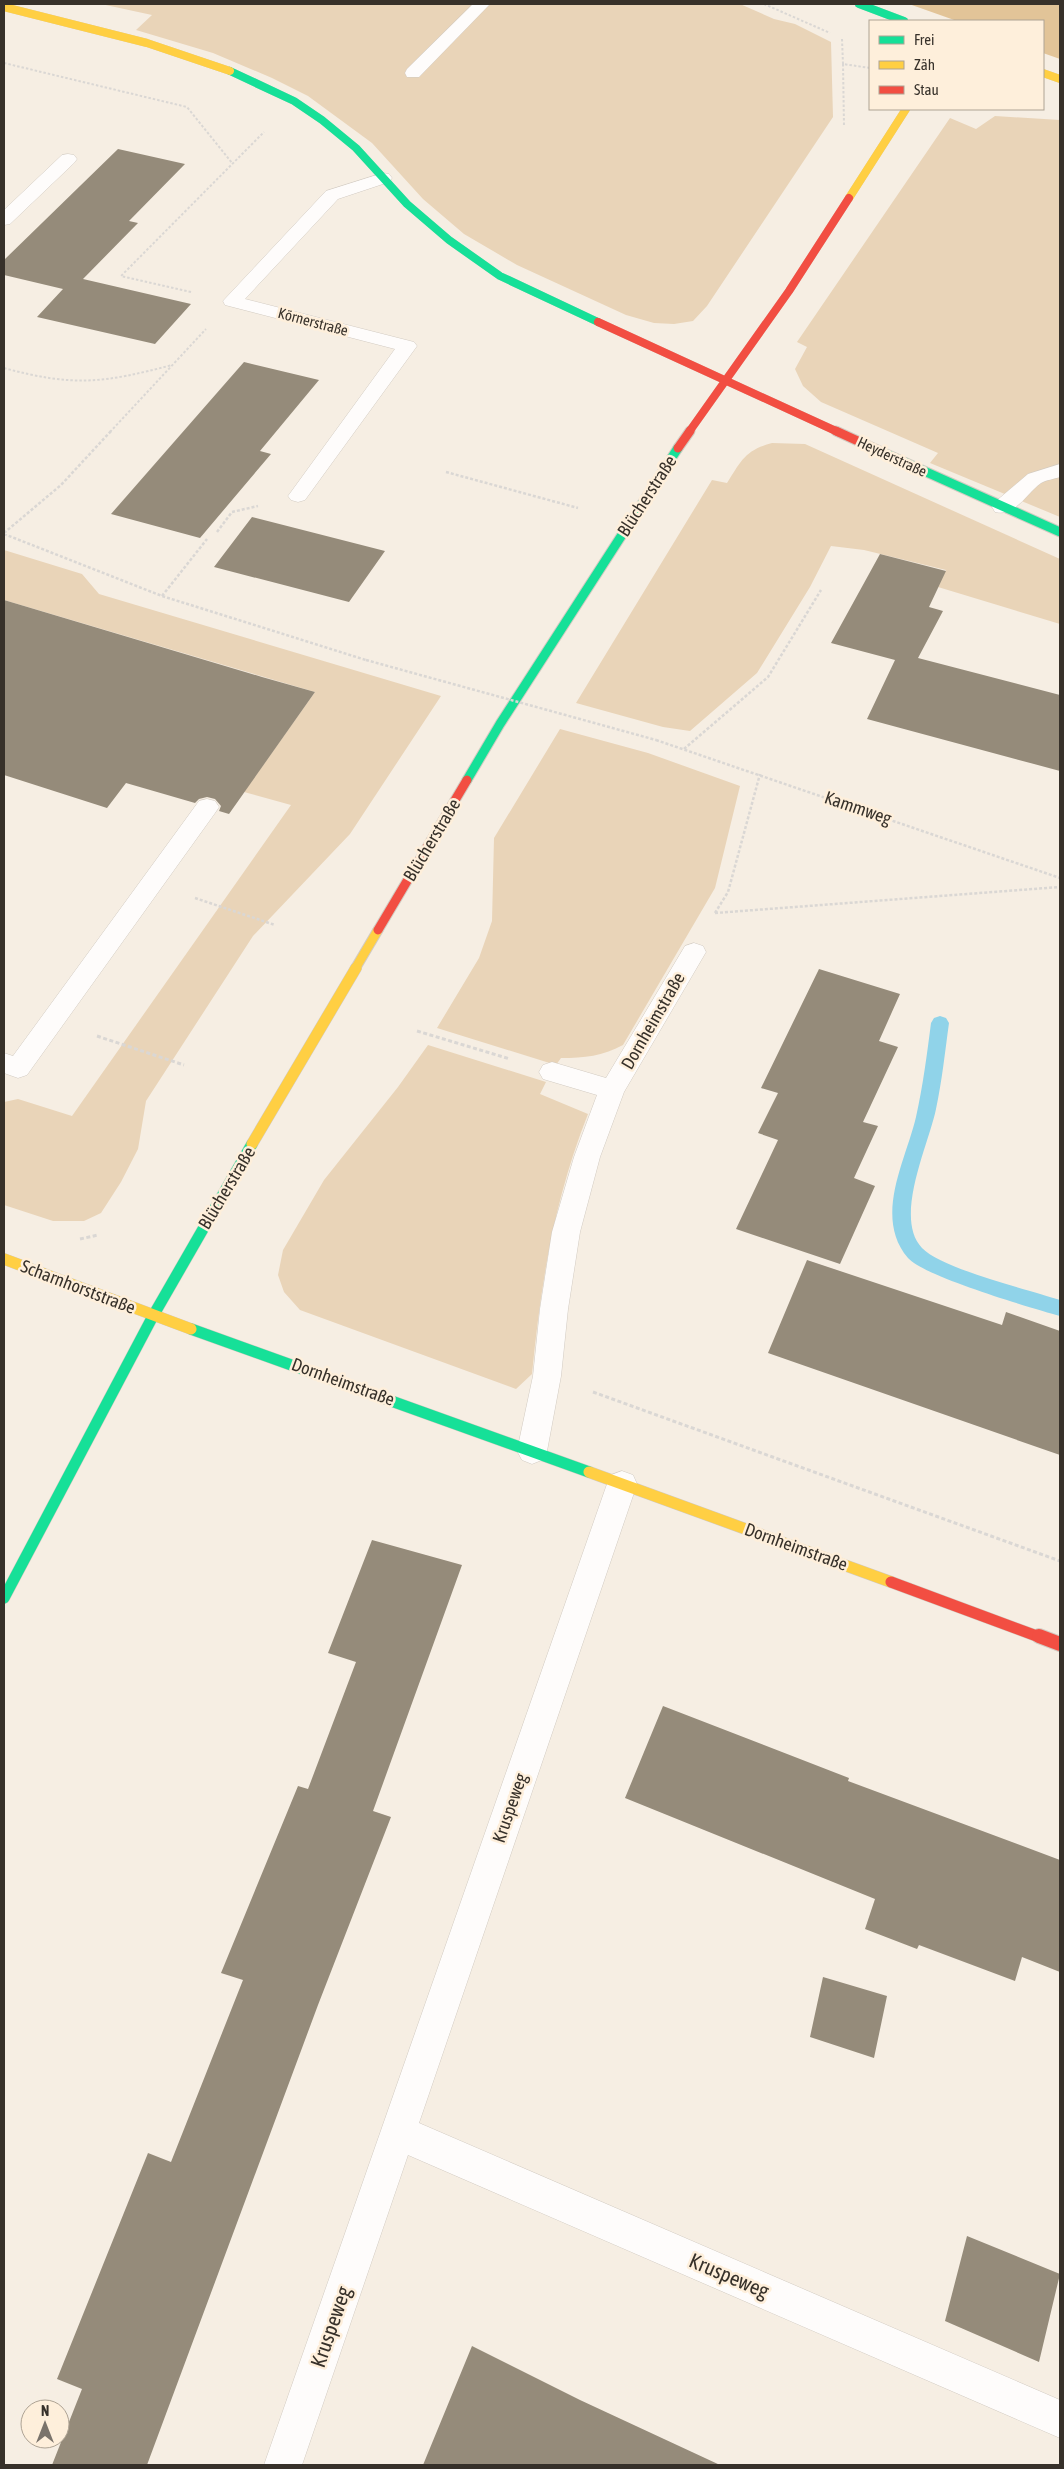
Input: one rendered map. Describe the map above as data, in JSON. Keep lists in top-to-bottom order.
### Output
{
  "streets": {
    "street": [
      "Körnerstraße",
      "Heyderstraße",
      "Blücherstraße",
      "Dornheimstraße",
      "Scharnhorststraße",
      "Kruspeweg"
    ],
    "path": ["Kammweg"]
  },
  "crossings": [
    ["Heyderstraße", "Blücherstraße"],
    ["Blücherstraße", "Dornheimstraße"],
    ["Blücherstraße", "Scharnhorststraße"],
    ["Dornheimstraße", "Scharnhorststraße"],
    ["Dornheimstraße", "Kruspeweg"]
  ],
  "legend": ["Frei", "Zäh", "Stau"],
  "north": "top"
}
